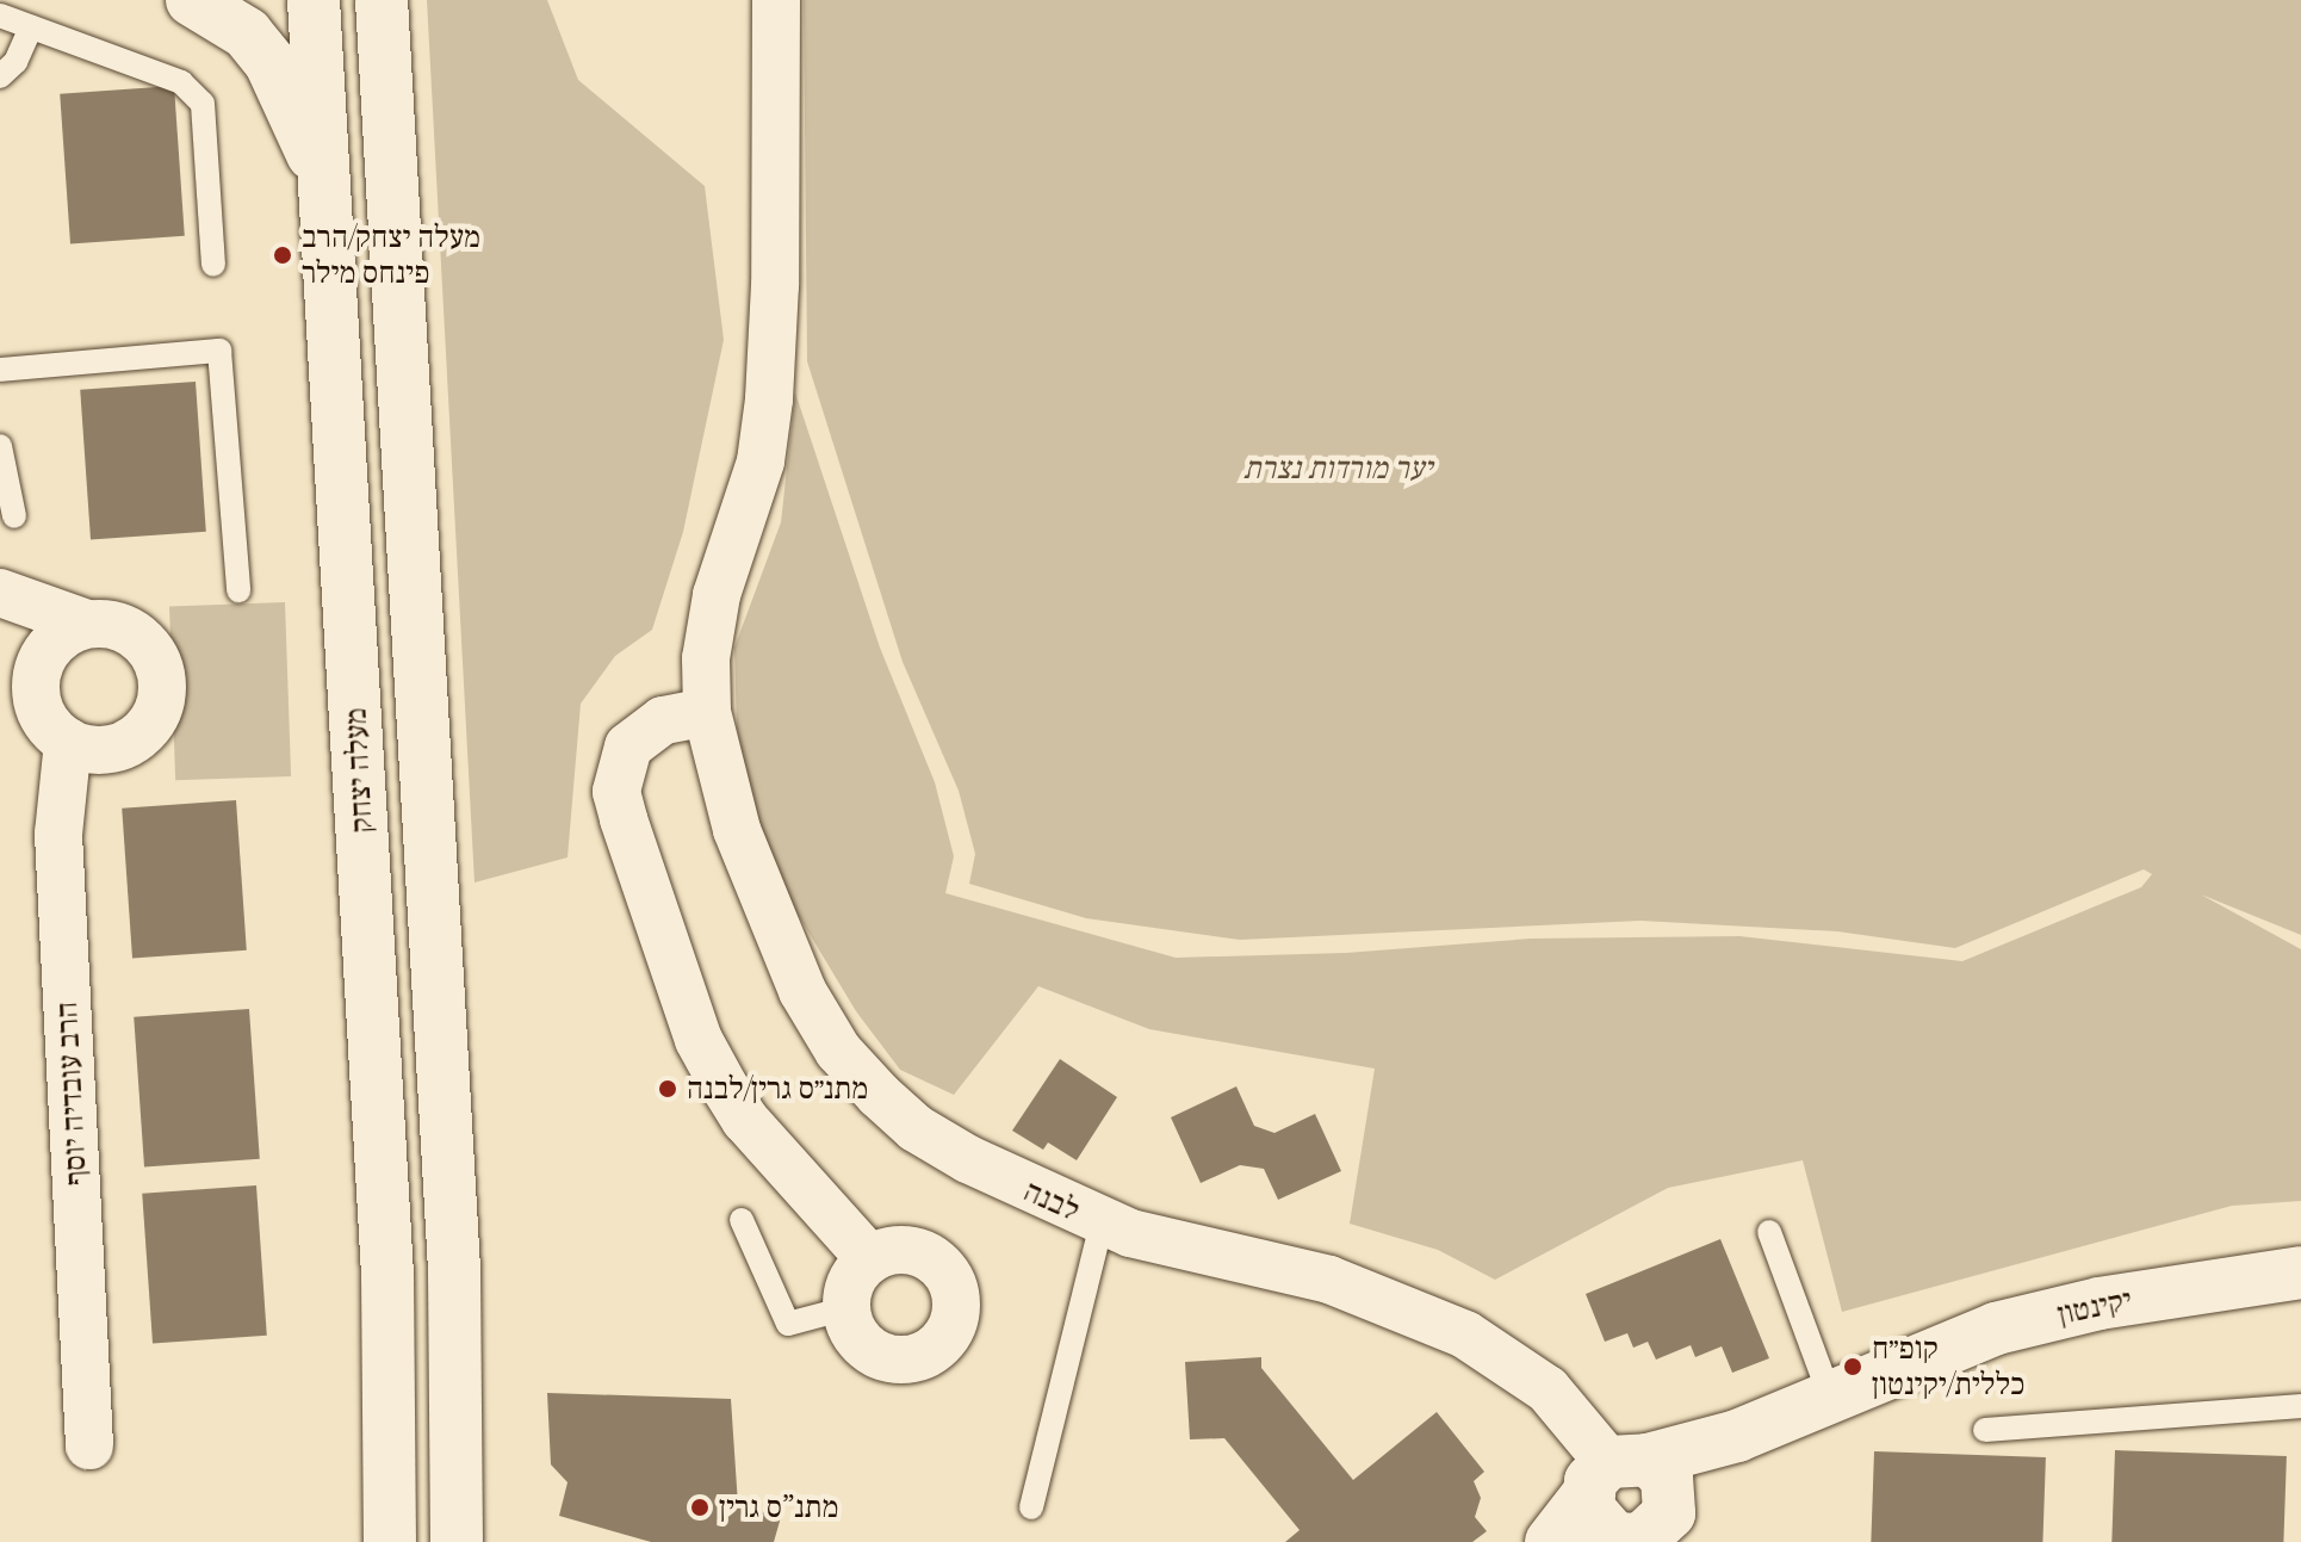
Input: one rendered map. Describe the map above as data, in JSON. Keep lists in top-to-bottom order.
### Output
{
  "streets": {
    "street": [
      "מעלה יצחק",
      "הרב עובדיה יוסף",
      "לבנה",
      "יקינטון"
    ]
  },
  "crossings": [
    ["לבנה", "יקינטון"]
  ],
  "parks": ["יער מורדות נצרת"],
  "places": [
    "מעלה יצחק/הרב פינחס מילר",
    "מתנ״ס גרין/לבנה",
    "קופ״ח כללית/יקינטון",
    "מתנ\"ס גרין"
  ]
}
